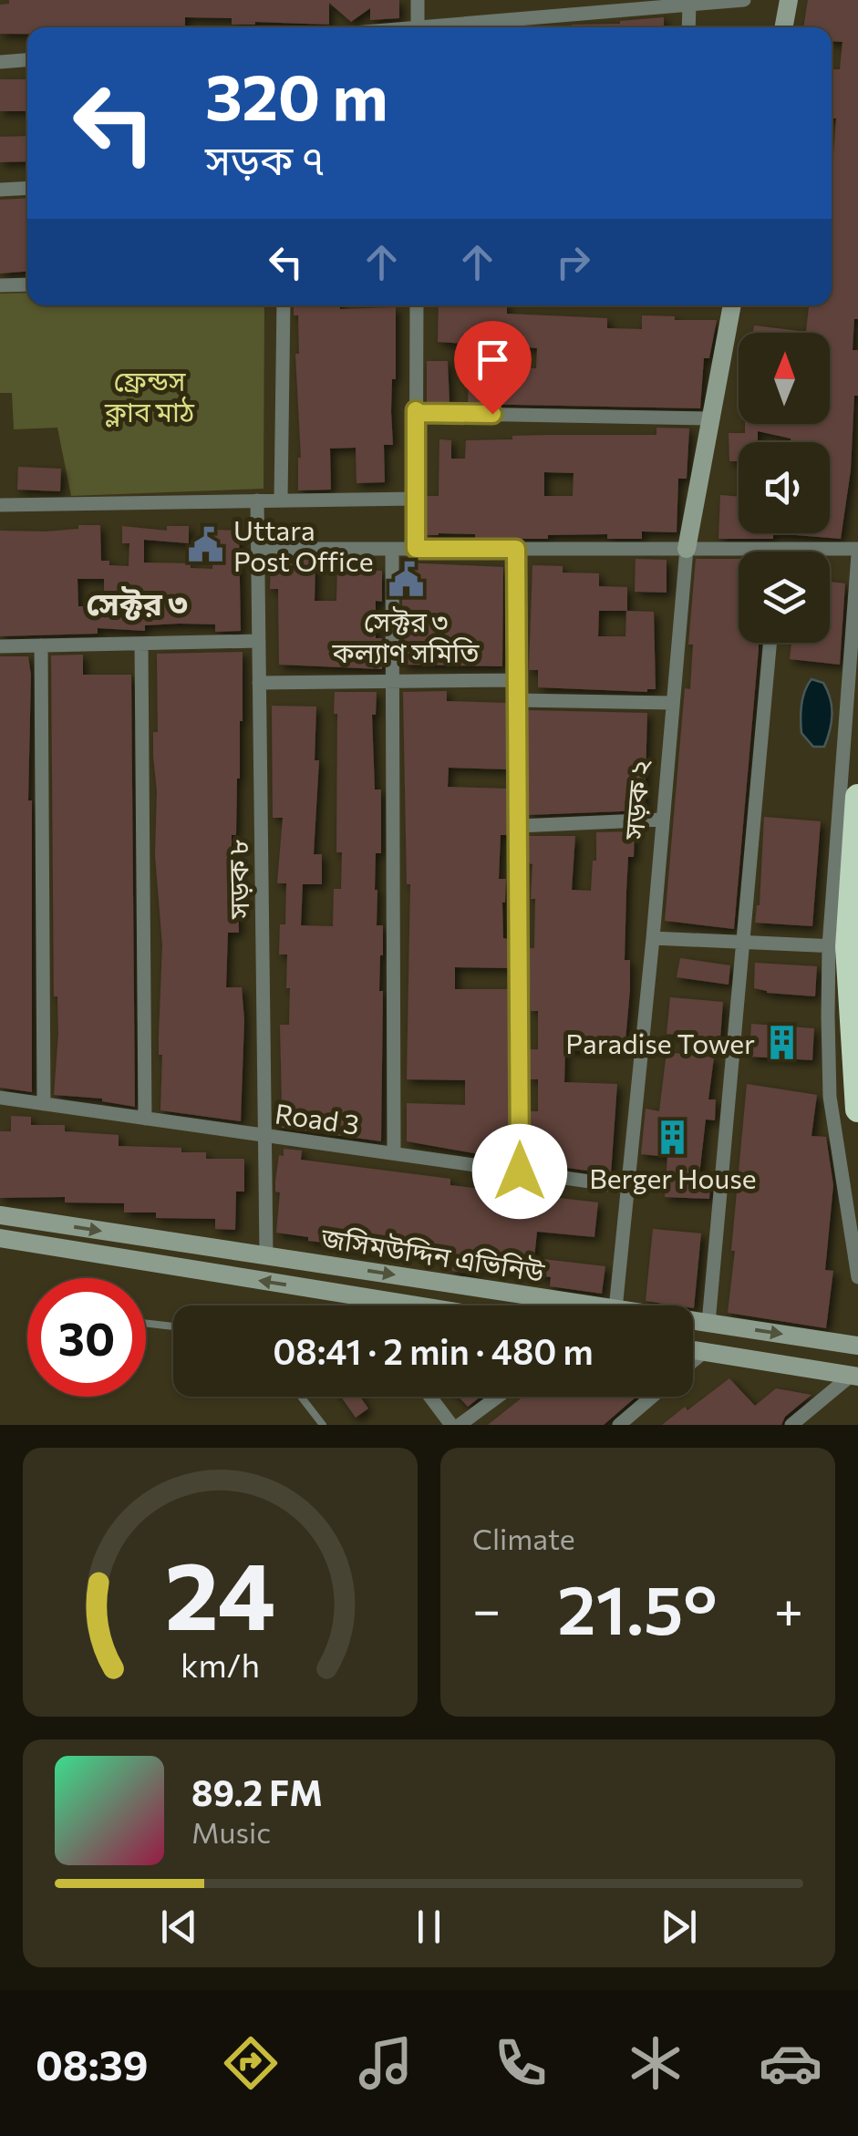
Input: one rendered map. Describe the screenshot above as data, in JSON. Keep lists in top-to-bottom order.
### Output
{
  "streets": {
    "street": [
      "সড়ক ২",
      "সড়ক ৮",
      "Road 3",
      "জসিমউদ্দিন এভিনিউ"
    ]
  },
  "crossings": [
    ["সড়ক ২", "Road 3"],
    ["সড়ক ৮", "Road 3"],
    ["সড়ক ৮", "জসিমউদ্দিন এভিনিউ"]
  ],
  "districts": ["সেক্টর ৩"],
  "parks": ["ফ্রেন্ডস ক্লাব মাঠ"],
  "places": {
    "public building": ["Uttara Post Office", "সেক্টর ৩ কল্যাণ সমিতি"],
    "building": ["Paradise Tower", "Berger House"]
  },
  "north": "top",
  "page": {
    "turn": ["320 m", "সড়ক ৭"],
    "limit": "30",
    "trip": "08:41 · 2 min · 480 m",
    "tile": "Climate",
    "heat": ["−", "21.5°", "+"],
    "song": ["89.2 FM", "Music"],
    "tabs": "08:39",
    "gauge": ["24", "km/h"]
  }
}
